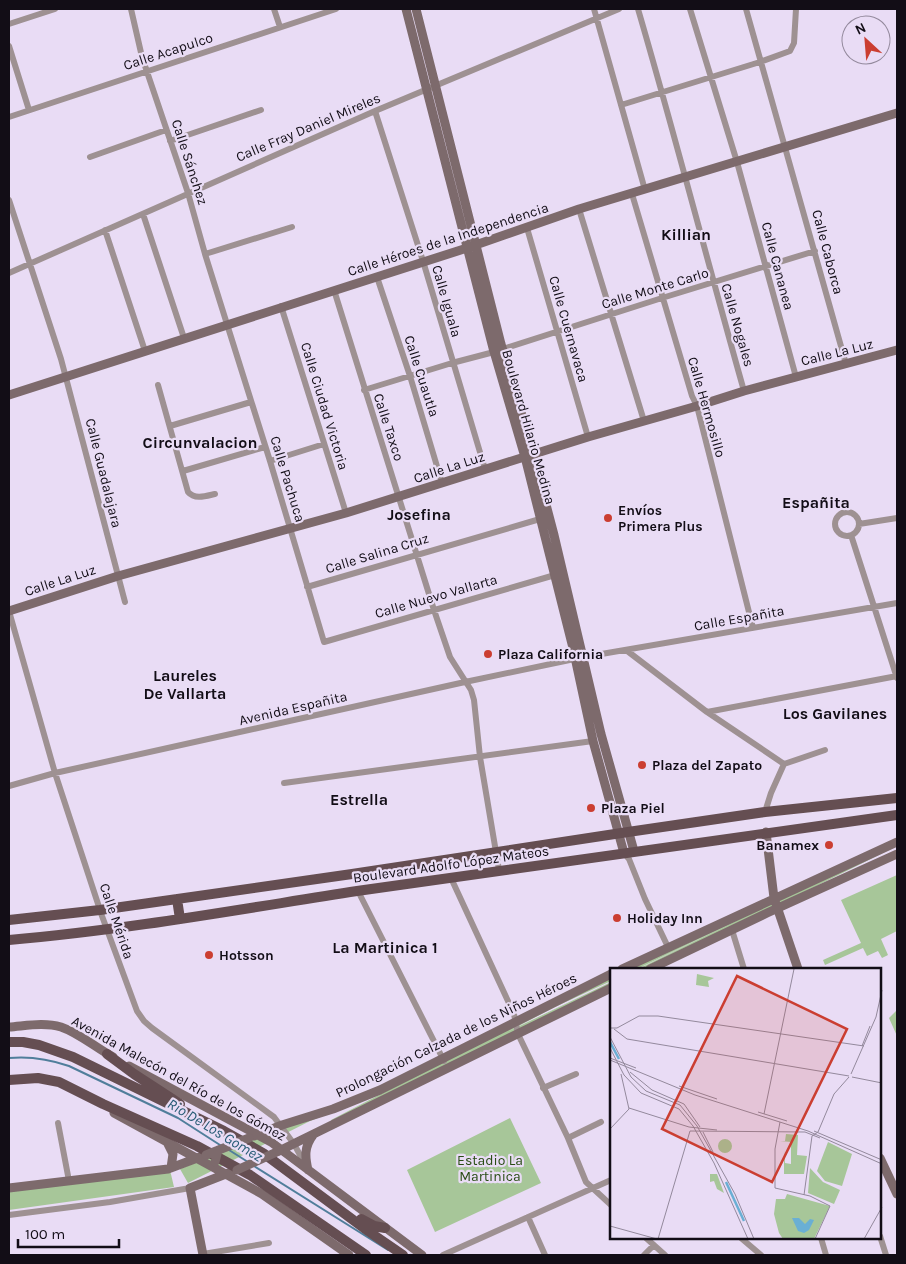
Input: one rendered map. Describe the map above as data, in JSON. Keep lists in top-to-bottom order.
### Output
{
  "streets": {
    "main road": ["Boulevard Adolfo López Mateos", "Avenida Malecón del Río de los Gómez"],
    "street": [
      "Calle Acapulco",
      "Calle Fray Daniel Mireles",
      "Calle Sánchez",
      "Calle Héroes de la Independencia",
      "Calle Caborca",
      "Calle Cananea",
      "Calle Monte Carlo",
      "Calle Iguala",
      "Calle Nogales",
      "Calle Cuernavaca",
      "Calle La Luz",
      "Calle Cuautla",
      "Calle Ciudad Victoria",
      "Calle Hermosillo",
      "Calle Taxco",
      "Boulevard Hilario Medina",
      "Calle Guadalajara",
      "Calle Pachuca",
      "Calle Salina Cruz",
      "Calle Nuevo Vallarta",
      "Calle Españita",
      "Avenida Españita",
      "Calle Mérida",
      "Prolongación Calzada de los Niños Héroes"
    ]
  },
  "crossings": [
    ["Calle Acapulco", "Calle Sánchez"],
    ["Calle Fray Daniel Mireles", "Calle Sánchez"],
    ["Calle Fray Daniel Mireles", "Calle Iguala"],
    ["Calle Fray Daniel Mireles", "Boulevard Hilario Medina"],
    ["Calle Fray Daniel Mireles", "Calle Guadalajara"],
    ["Calle Sánchez", "Calle Héroes de la Independencia"],
    ["Calle Sánchez", "Calle Pachuca"],
    ["Calle Héroes de la Independencia", "Calle Caborca"],
    ["Calle Héroes de la Independencia", "Calle Cananea"],
    ["Calle Héroes de la Independencia", "Calle Iguala"],
    ["Calle Héroes de la Independencia", "Calle Nogales"],
    ["Calle Héroes de la Independencia", "Calle Cuernavaca"],
    ["Calle Héroes de la Independencia", "Calle Cuautla"],
    ["Calle Héroes de la Independencia", "Calle Ciudad Victoria"],
    ["Calle Héroes de la Independencia", "Calle Hermosillo"],
    ["Calle Héroes de la Independencia", "Calle Taxco"],
    ["Calle Héroes de la Independencia", "Boulevard Hilario Medina"],
    ["Calle Héroes de la Independencia", "Calle Guadalajara"],
    ["Calle Héroes de la Independencia", "Calle Pachuca"],
    ["Calle Caborca", "Calle Monte Carlo"],
    ["Calle Caborca", "Calle La Luz"],
    ["Calle Cananea", "Calle Monte Carlo"],
    ["Calle Cananea", "Calle La Luz"],
    ["Calle Monte Carlo", "Calle Iguala"],
    ["Calle Monte Carlo", "Calle Nogales"],
    ["Calle Monte Carlo", "Calle Cuernavaca"],
    ["Calle Monte Carlo", "Calle Cuautla"],
    ["Calle Monte Carlo", "Calle Hermosillo"],
    ["Calle Monte Carlo", "Calle Taxco"],
    ["Calle Monte Carlo", "Boulevard Hilario Medina"],
    ["Calle Iguala", "Calle La Luz"],
    ["Calle Nogales", "Calle La Luz"],
    ["Calle Cuernavaca", "Calle La Luz"],
    ["Calle La Luz", "Calle Cuautla"],
    ["Calle La Luz", "Calle Ciudad Victoria"],
    ["Calle La Luz", "Calle Hermosillo"],
    ["Calle La Luz", "Calle Taxco"],
    ["Calle La Luz", "Boulevard Hilario Medina"],
    ["Calle La Luz", "Calle Guadalajara"],
    ["Calle La Luz", "Calle Pachuca"],
    ["Calle La Luz", "Calle Mérida"],
    ["Calle Hermosillo", "Calle Españita"],
    ["Calle Taxco", "Calle Salina Cruz"],
    ["Calle Taxco", "Calle Nuevo Vallarta"],
    ["Calle Taxco", "Avenida Españita"],
    ["Calle Taxco", "Boulevard Adolfo López Mateos"],
    ["Boulevard Hilario Medina", "Calle Salina Cruz"],
    ["Boulevard Hilario Medina", "Calle Nuevo Vallarta"],
    ["Boulevard Hilario Medina", "Calle Españita"],
    ["Boulevard Hilario Medina", "Avenida Españita"],
    ["Boulevard Hilario Medina", "Boulevard Adolfo López Mateos"],
    ["Calle Pachuca", "Calle Salina Cruz"],
    ["Calle Pachuca", "Calle Nuevo Vallarta"],
    ["Calle Españita", "Avenida Españita"],
    ["Avenida Españita", "Calle Mérida"],
    ["Boulevard Adolfo López Mateos", "Calle Mérida"],
    ["Calle Mérida", "Prolongación Calzada de los Niños Héroes"],
    ["Calle Mérida", "Avenida Malecón del Río de los Gómez"],
    ["Prolongación Calzada de los Niños Héroes", "Avenida Malecón del Río de los Gómez"]
  ],
  "districts": [
    "Killian",
    "Circunvalacion",
    "Españita",
    "Josefina",
    "Laureles De Vallarta",
    "Los Gavilanes",
    "Estrella",
    "La Martinica 1"
  ],
  "water": ["Rio De Los Gomez"],
  "parks": ["Estadio La Martinica"],
  "places": [
    "Envíos Primera Plus",
    "Plaza California",
    "Plaza del Zapato",
    "Plaza Piel",
    "Banamex",
    "Holiday Inn",
    "Hotsson"
  ],
  "scale_bar": "100 m",
  "north": "top left"
}
